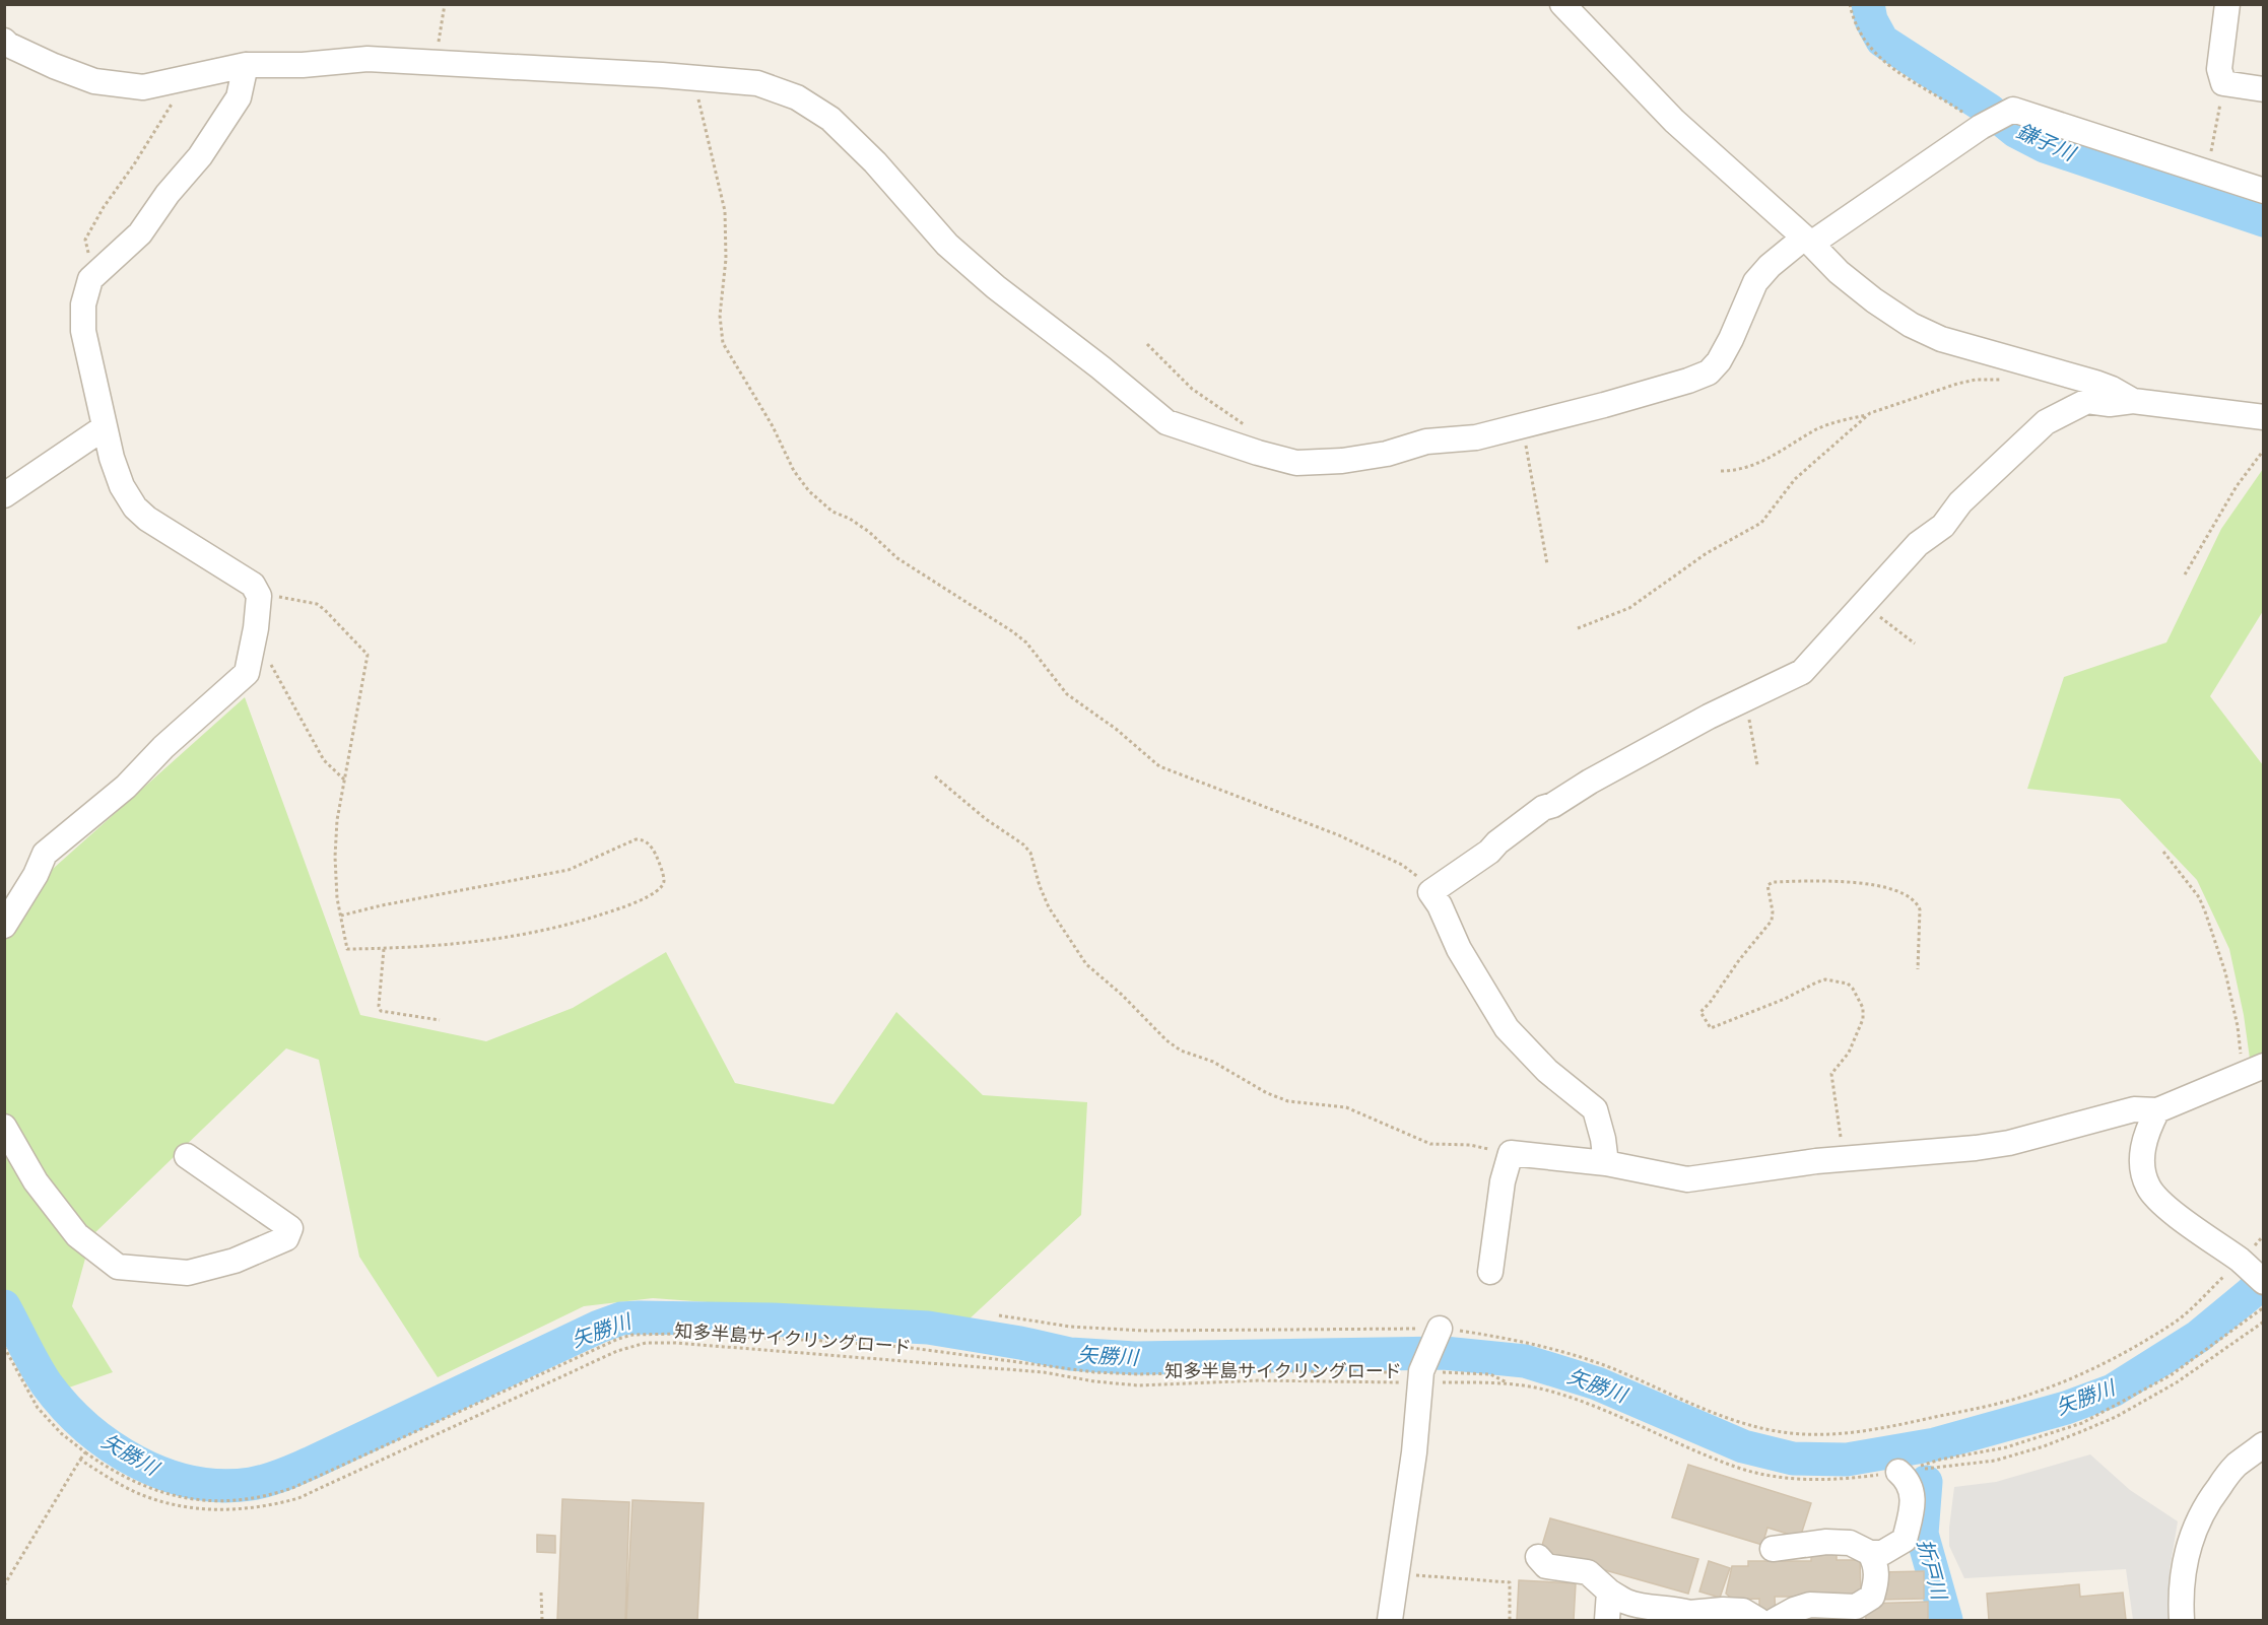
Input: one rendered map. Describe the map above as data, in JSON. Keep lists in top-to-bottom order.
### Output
{
  "streets": {
    "path": ["知多半島サイクリングロード"]
  },
  "water": ["鎌子川", "矢勝川", "折戸川"]
}
